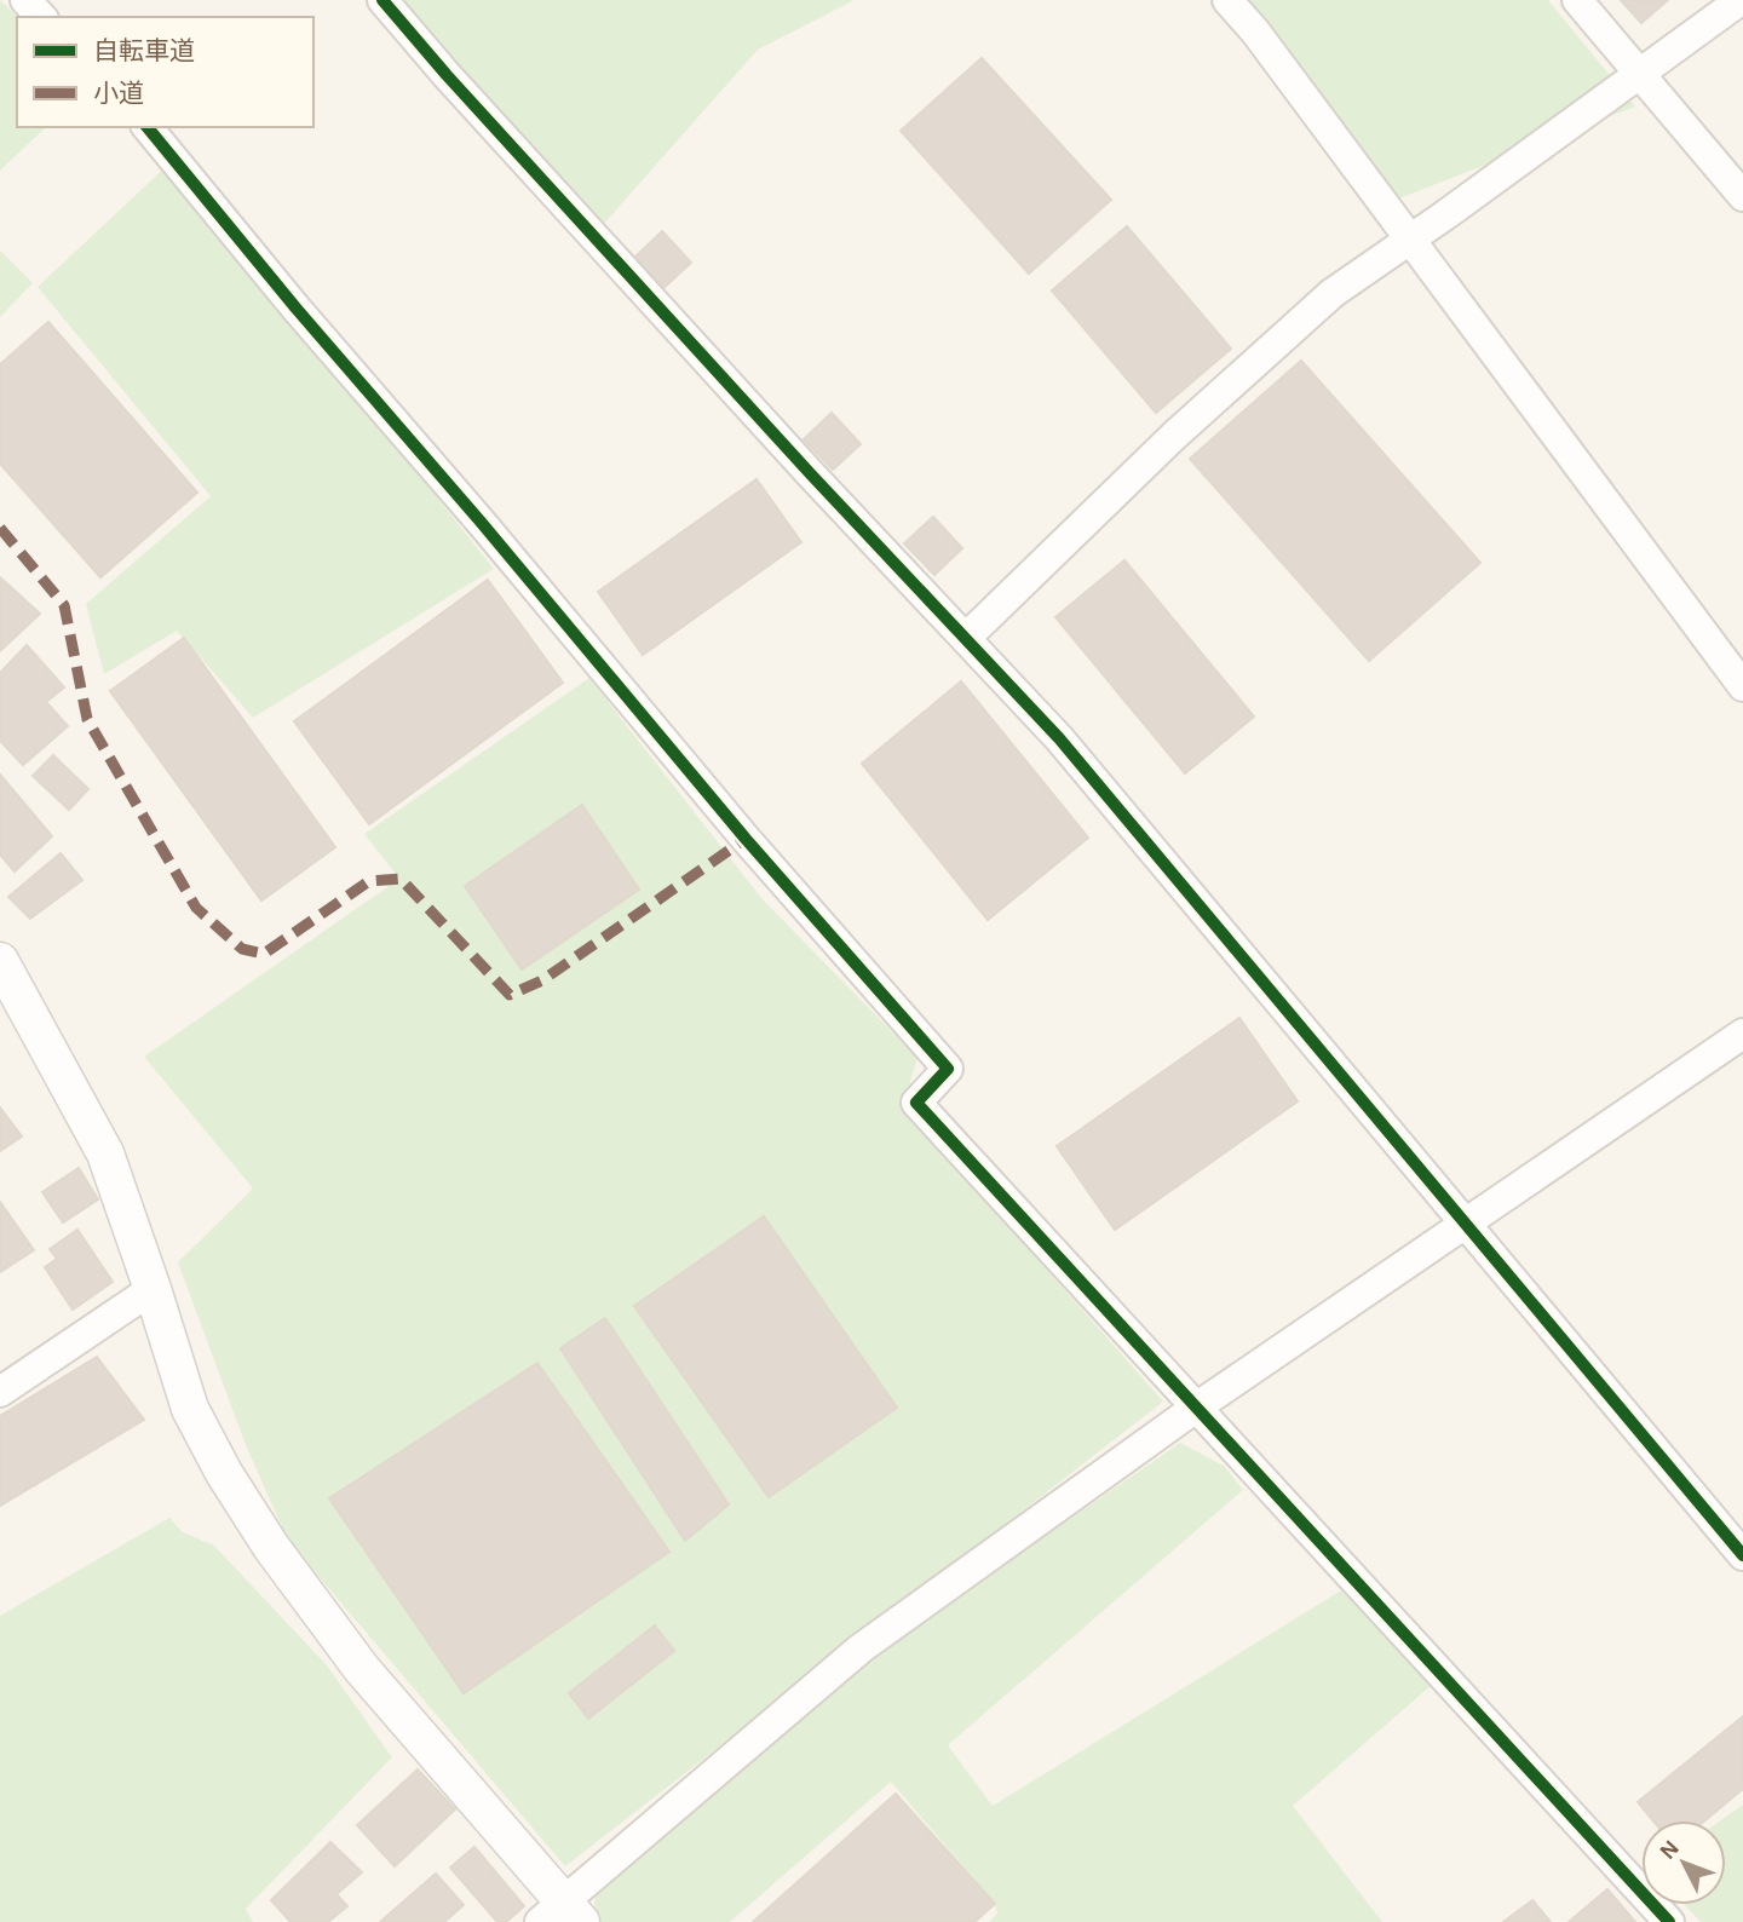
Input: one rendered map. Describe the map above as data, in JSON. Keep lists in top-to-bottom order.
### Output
{
  "legend": ["自転車道", "小道"],
  "north": "top left"
}
